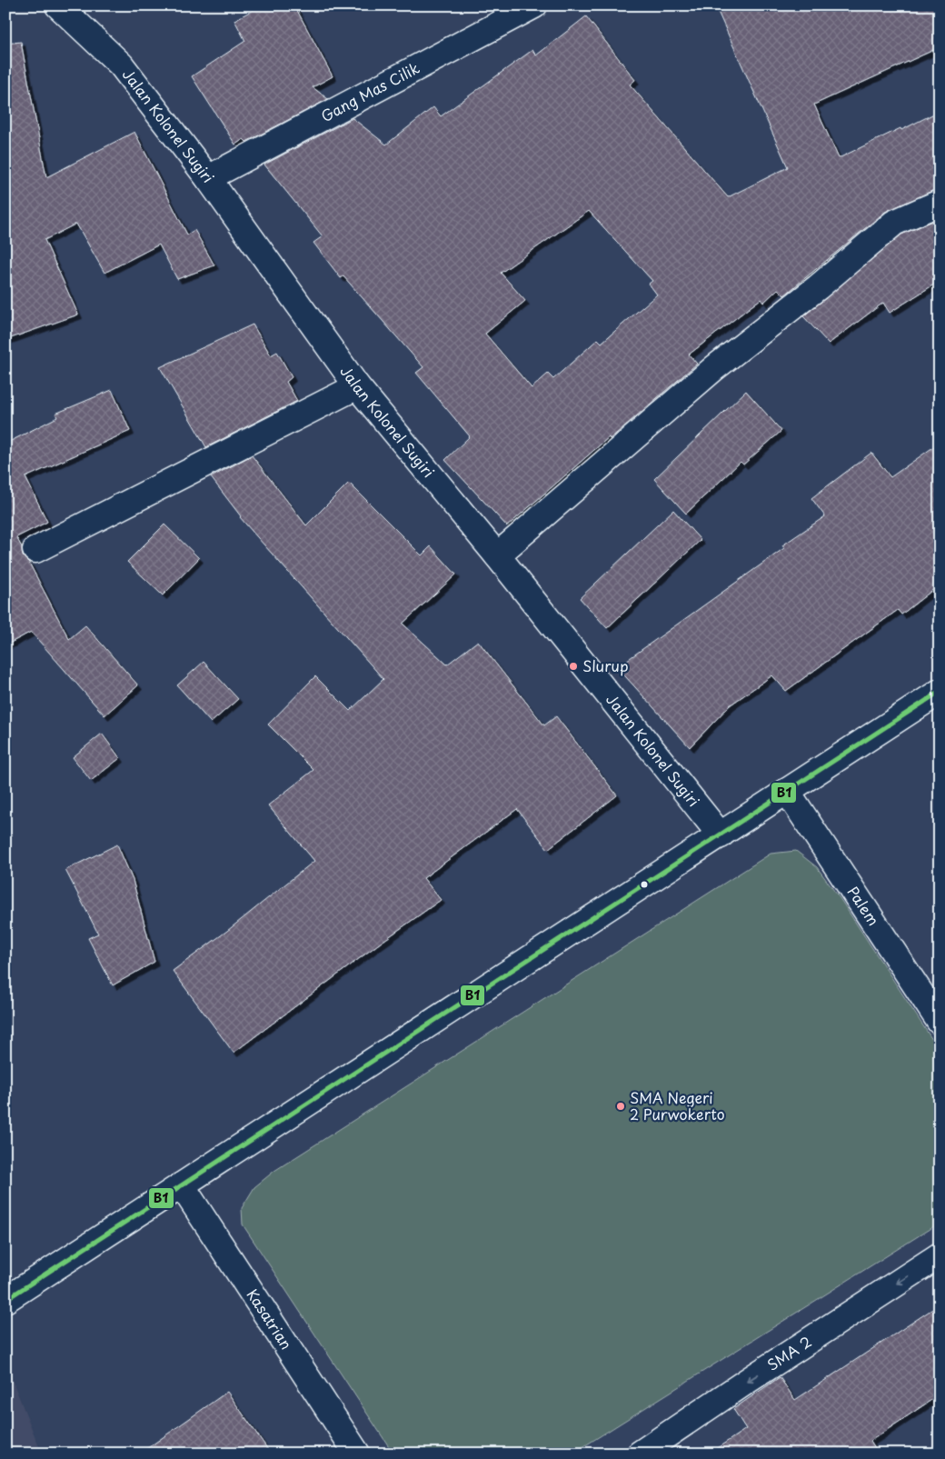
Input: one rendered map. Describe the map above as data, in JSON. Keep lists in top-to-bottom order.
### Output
{
  "streets": {
    "street": [
      "Gang Mas Cilik",
      "Jalan Kolonel Sugiri",
      "Palem",
      "Kasatrian",
      "SMA 2"
    ]
  },
  "crossings": [
    ["Gang Mas Cilik", "Jalan Kolonel Sugiri"]
  ],
  "one_way": ["SMA 2"],
  "places": ["Slurup", "SMA Negeri 2 Purwokerto"],
  "lines": ["transit line B1"]
}
